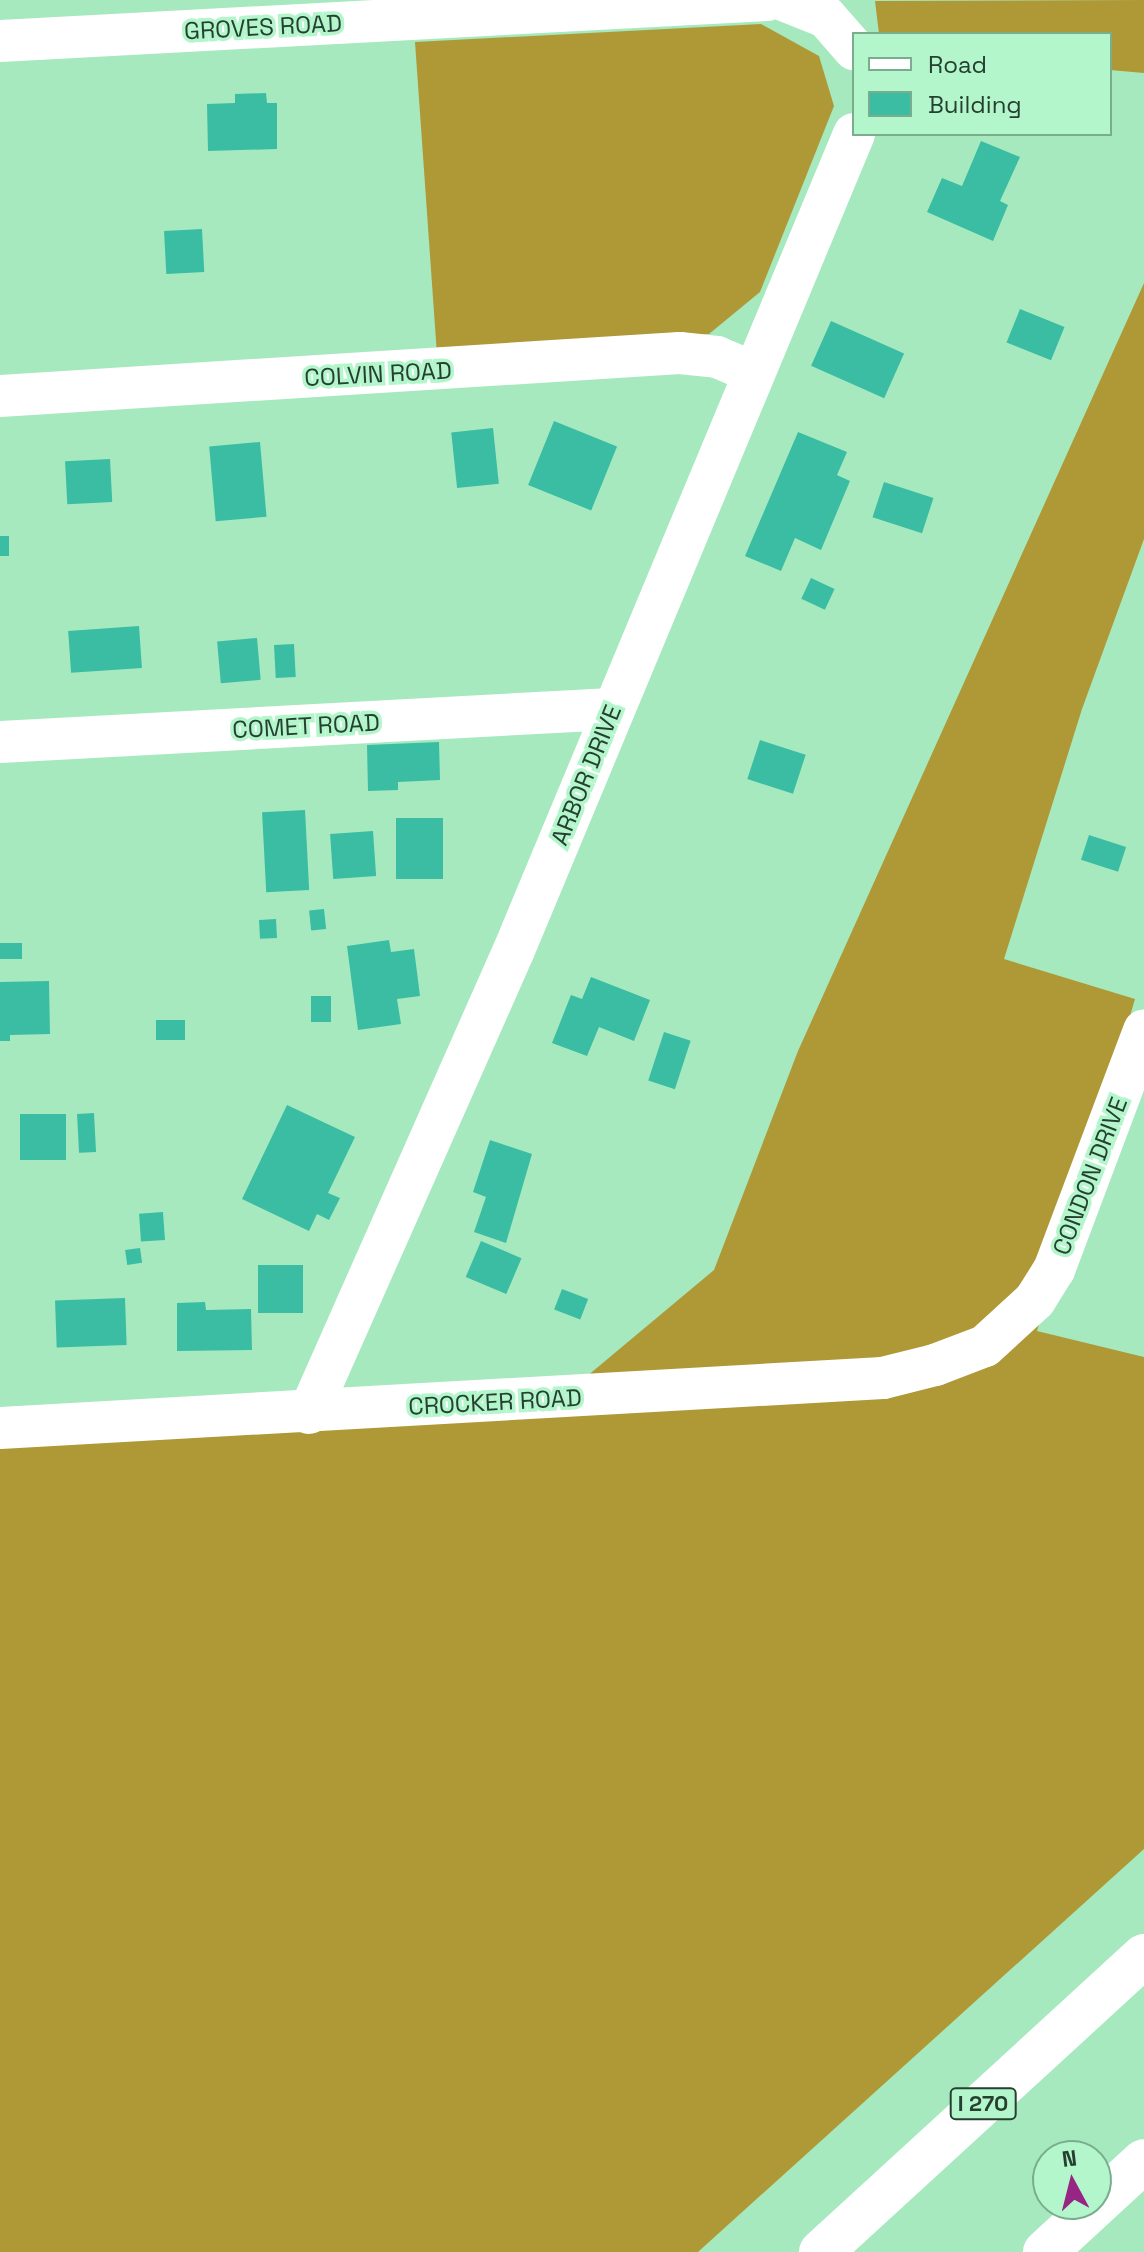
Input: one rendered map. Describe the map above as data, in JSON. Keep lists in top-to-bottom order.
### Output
{
  "streets": {
    "highway": ["I 270"],
    "street": [
      "GROVES ROAD",
      "COLVIN ROAD",
      "COMET ROAD",
      "ARBOR DRIVE",
      "CONDON DRIVE",
      "CROCKER ROAD"
    ]
  },
  "crossings": [
    ["COLVIN ROAD", "ARBOR DRIVE"],
    ["COMET ROAD", "ARBOR DRIVE"],
    ["ARBOR DRIVE", "CROCKER ROAD"],
    ["CONDON DRIVE", "CROCKER ROAD"]
  ],
  "legend": ["Road", "Building"],
  "north": "top"
}
